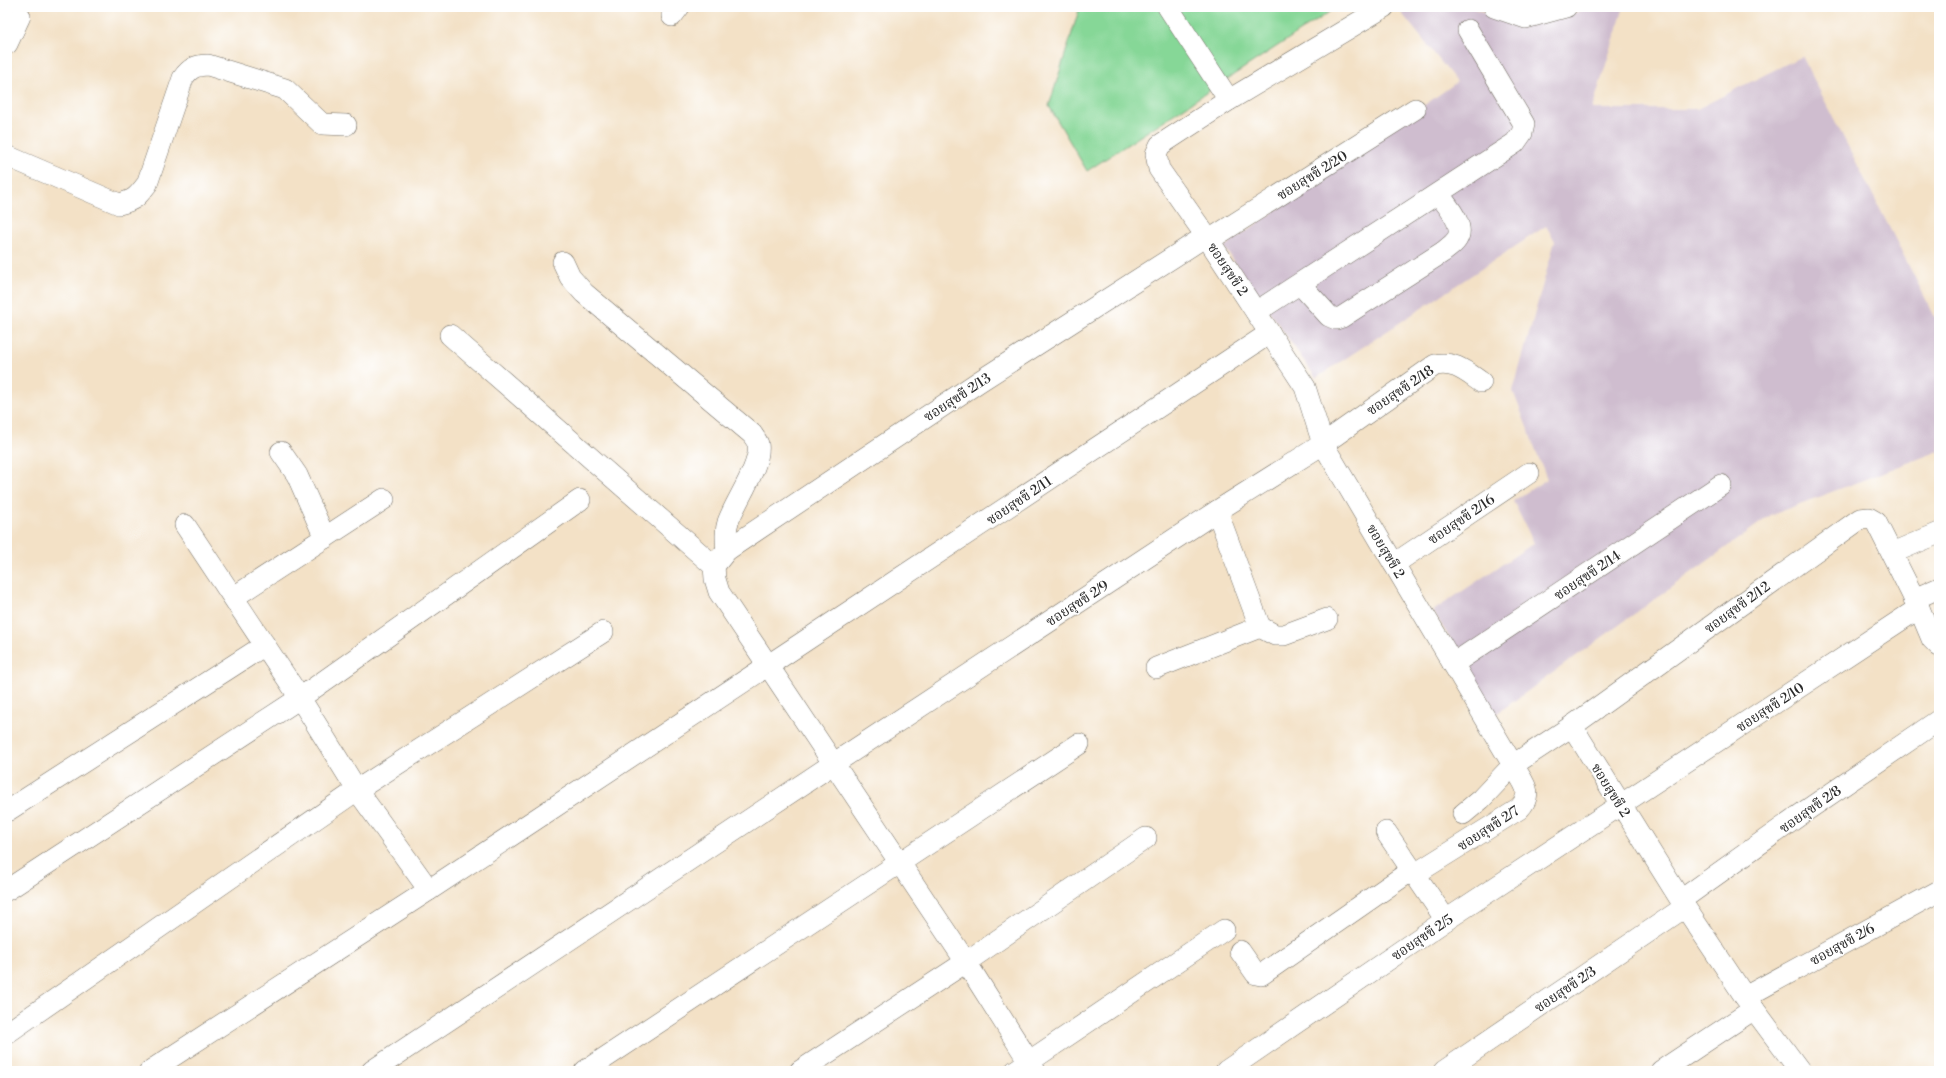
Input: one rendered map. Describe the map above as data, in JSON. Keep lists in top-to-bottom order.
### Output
{
  "streets": {
    "street": [
      "ซอยสุขขี 2/20",
      "ซอยสุขขี 2",
      "ซอยสุขขี 2/18",
      "ซอยสุขขี 2/13",
      "ซอยสุขขี 2/11",
      "ซอยสุขขี 2/16",
      "ซอยสุขขี 2/14",
      "ซอยสุขขี 2/9",
      "ซอยสุขขี 2/12",
      "ซอยสุขขี 2/10",
      "ซอยสุขขี 2/8",
      "ซอยสุขขี 2/7",
      "ซอยสุขขี 2/5",
      "ซอยสุขขี 2/6",
      "ซอยสุขขี 2/3"
    ]
  },
  "crossings": [
    ["ซอยสุขขี 2/20", "ซอยสุขขี 2"],
    ["ซอยสุขขี 2/20", "ซอยสุขขี 2/13"],
    ["ซอยสุขขี 2", "ซอยสุขขี 2/18"],
    ["ซอยสุขขี 2", "ซอยสุขขี 2/13"],
    ["ซอยสุขขี 2", "ซอยสุขขี 2/11"],
    ["ซอยสุขขี 2", "ซอยสุขขี 2/16"],
    ["ซอยสุขขี 2", "ซอยสุขขี 2/14"],
    ["ซอยสุขขี 2", "ซอยสุขขี 2/9"],
    ["ซอยสุขขี 2", "ซอยสุขขี 2/12"],
    ["ซอยสุขขี 2", "ซอยสุขขี 2/10"],
    ["ซอยสุขขี 2", "ซอยสุขขี 2/8"],
    ["ซอยสุขขี 2", "ซอยสุขขี 2/7"],
    ["ซอยสุขขี 2", "ซอยสุขขี 2/5"],
    ["ซอยสุขขี 2", "ซอยสุขขี 2/6"],
    ["ซอยสุขขี 2", "ซอยสุขขี 2/3"],
    ["ซอยสุขขี 2/18", "ซอยสุขขี 2/9"],
    ["ซอยสุขขี 2/10", "ซอยสุขขี 2/5"],
    ["ซอยสุขขี 2/8", "ซอยสุขขี 2/3"]
  ]
}
